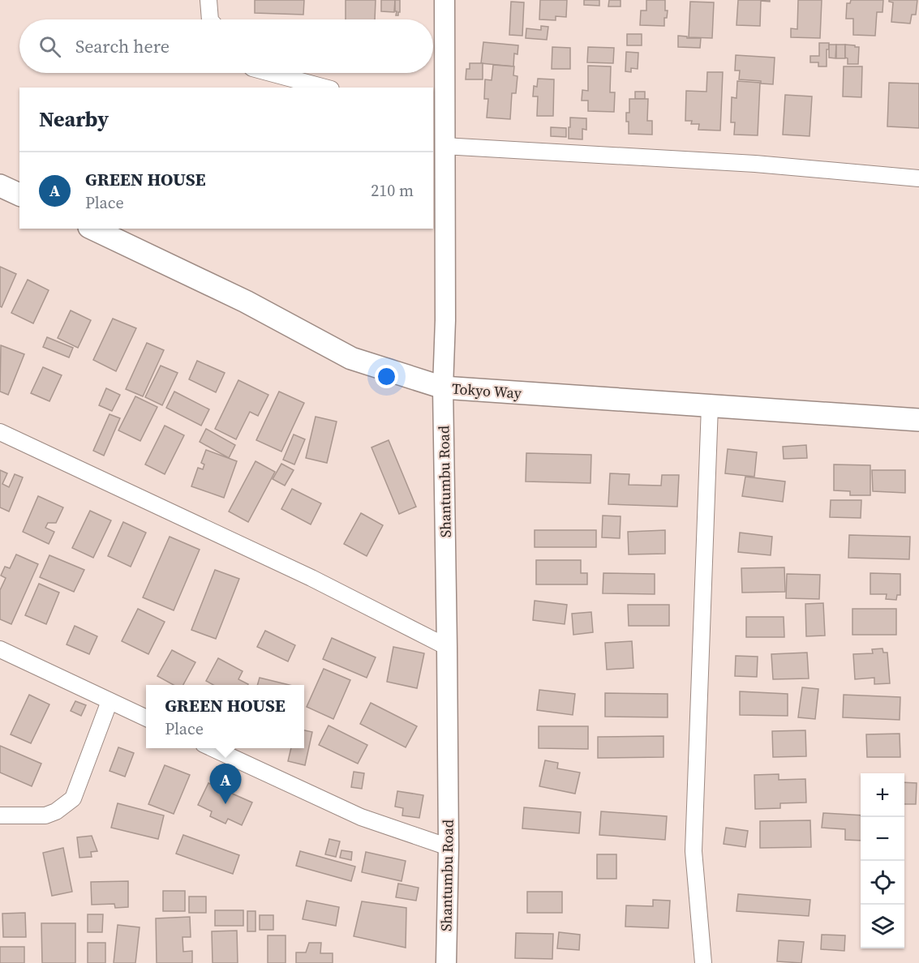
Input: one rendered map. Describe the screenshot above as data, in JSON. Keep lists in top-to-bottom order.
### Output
{
  "streets": {
    "main road": ["Tokyo Way"],
    "street": ["Shantumbu Road"]
  },
  "crossings": [
    ["Tokyo Way", "Shantumbu Road"]
  ],
  "page": {
    "search": "Search here",
    "heading": "Nearby",
    "list": [
      {
        "mark": "A",
        "name": "GREEN HOUSE",
        "note": "Place",
        "value": "210 m"
      }
    ],
    "popup": ["GREEN HOUSE", "Place"],
    "pins": "A",
    "map_buttons": ["+", "−"]
  }
}
